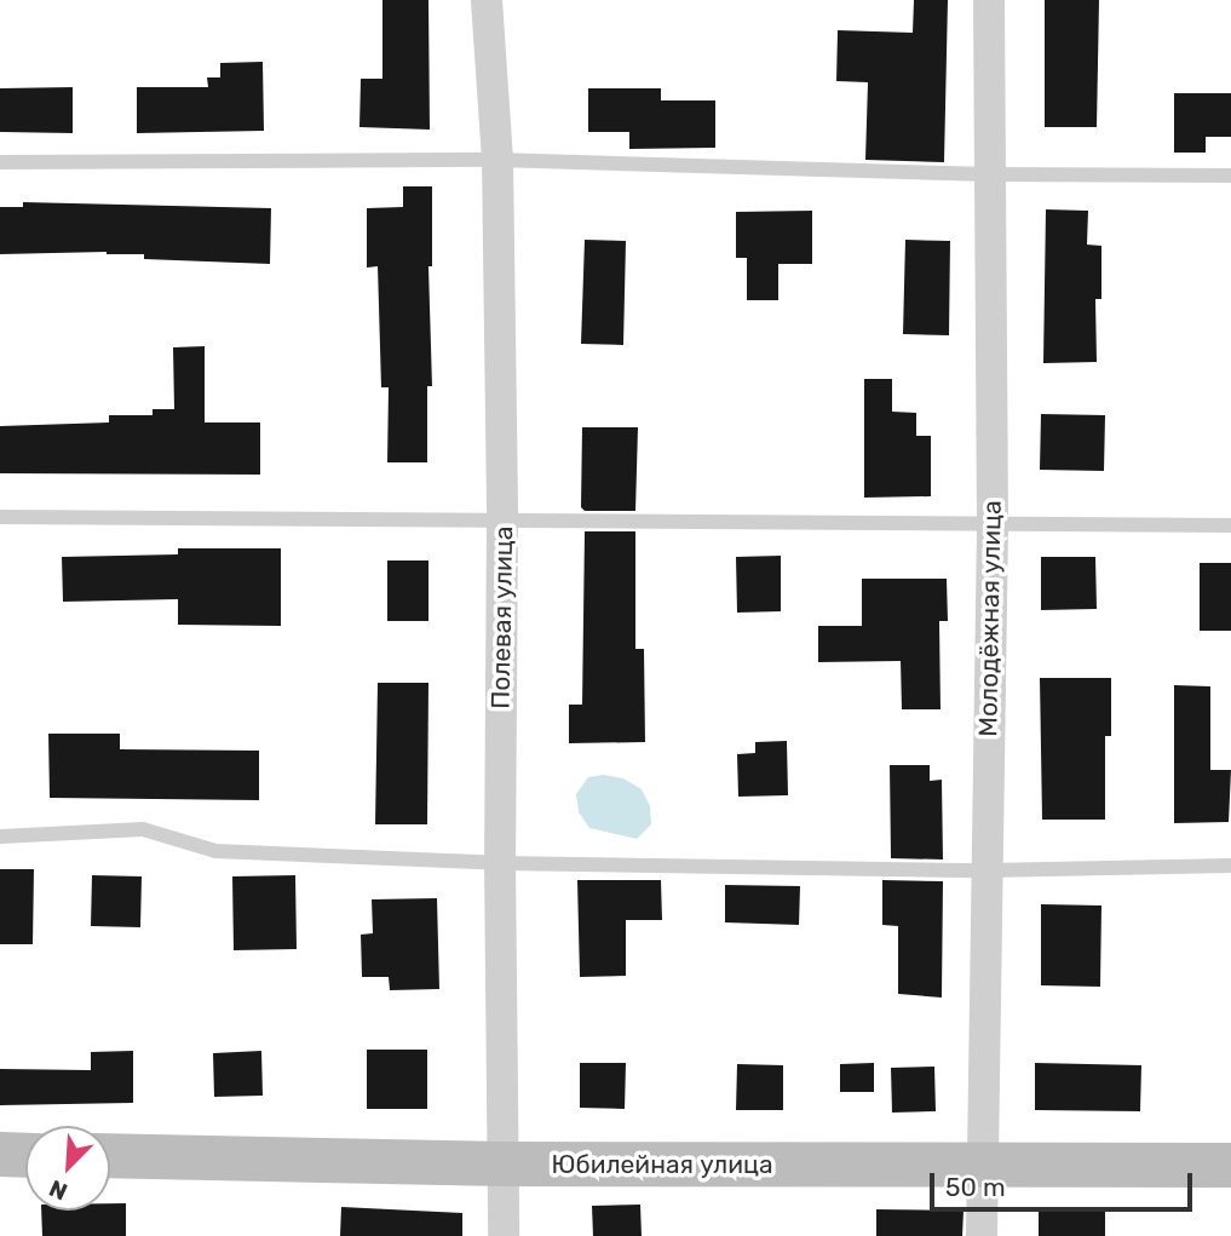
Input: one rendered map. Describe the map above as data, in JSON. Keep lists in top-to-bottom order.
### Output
{
  "streets": {
    "main road": ["Юбилейная улица"],
    "street": ["Полевая улица", "Молодёжная улица"]
  },
  "crossings": [
    ["Полевая улица", "Юбилейная улица"],
    ["Молодёжная улица", "Юбилейная улица"]
  ],
  "scale_bar": "50 m",
  "north": "bottom left"
}
